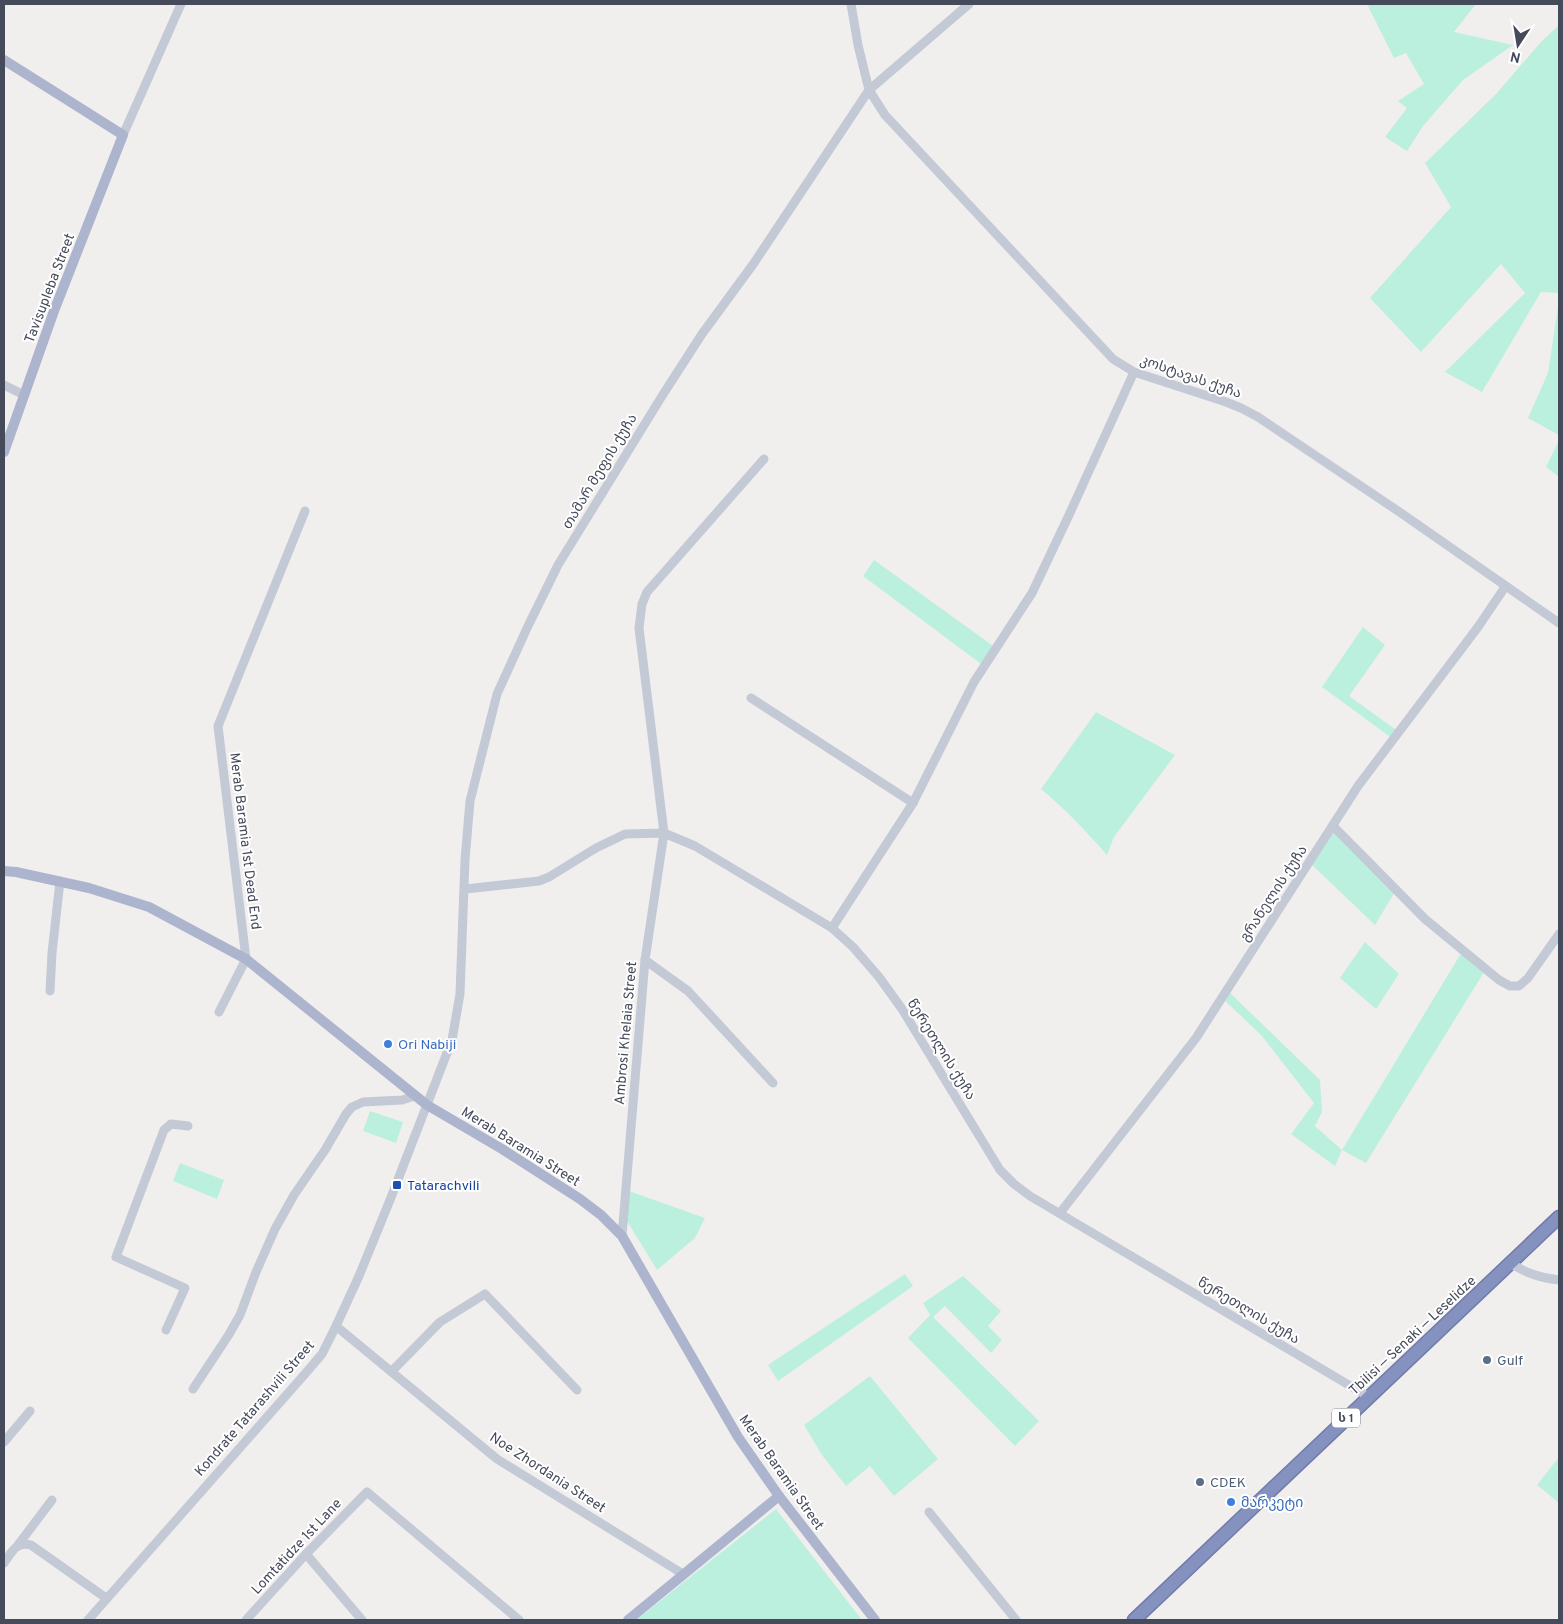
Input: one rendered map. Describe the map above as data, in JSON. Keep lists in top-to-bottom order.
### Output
{
  "streets": {
    "highway": ["Tbilisi — Senaki — Leselidze", "ს 1"],
    "main road": ["Tavisupleba Street", "Merab Baramia Street"],
    "street": [
      "კოსტავას ქუჩა",
      "თამარ მეფის ქუჩა",
      "Merab Baramia 1st Dead End",
      "გრანელის ქუჩა",
      "Ambrosi Khelaia Street",
      "წერეთლის ქუჩა",
      "Kondrate Tatarashvili Street",
      "Noe Zhordania Street",
      "Lomtatidze 1st Lane"
    ]
  },
  "crossings": [
    ["კოსტავას ქუჩა", "თამარ მეფის ქუჩა"],
    ["კოსტავას ქუჩა", "გრანელის ქუჩა"],
    ["თამარ მეფის ქუჩა", "წერეთლის ქუჩა"],
    ["თამარ მეფის ქუჩა", "Merab Baramia Street"],
    ["თამარ მეფის ქუჩა", "Kondrate Tatarashvili Street"],
    ["Merab Baramia 1st Dead End", "Merab Baramia Street"],
    ["გრანელის ქუჩა", "წერეთლის ქუჩა"],
    ["Ambrosi Khelaia Street", "წერეთლის ქუჩა"],
    ["Ambrosi Khelaia Street", "Merab Baramia Street"],
    ["წერეთლის ქუჩა", "Tbilisi — Senaki — Leselidze"],
    ["Merab Baramia Street", "Kondrate Tatarashvili Street"],
    ["Kondrate Tatarashvili Street", "Noe Zhordania Street"]
  ],
  "places": {
    "other": [
      "Ori Nabiji",
      "Gulf",
      "CDEK",
      "მარკეტი"
    ],
    "transit": ["Tatarachvili"]
  },
  "north": "bottom"
}
